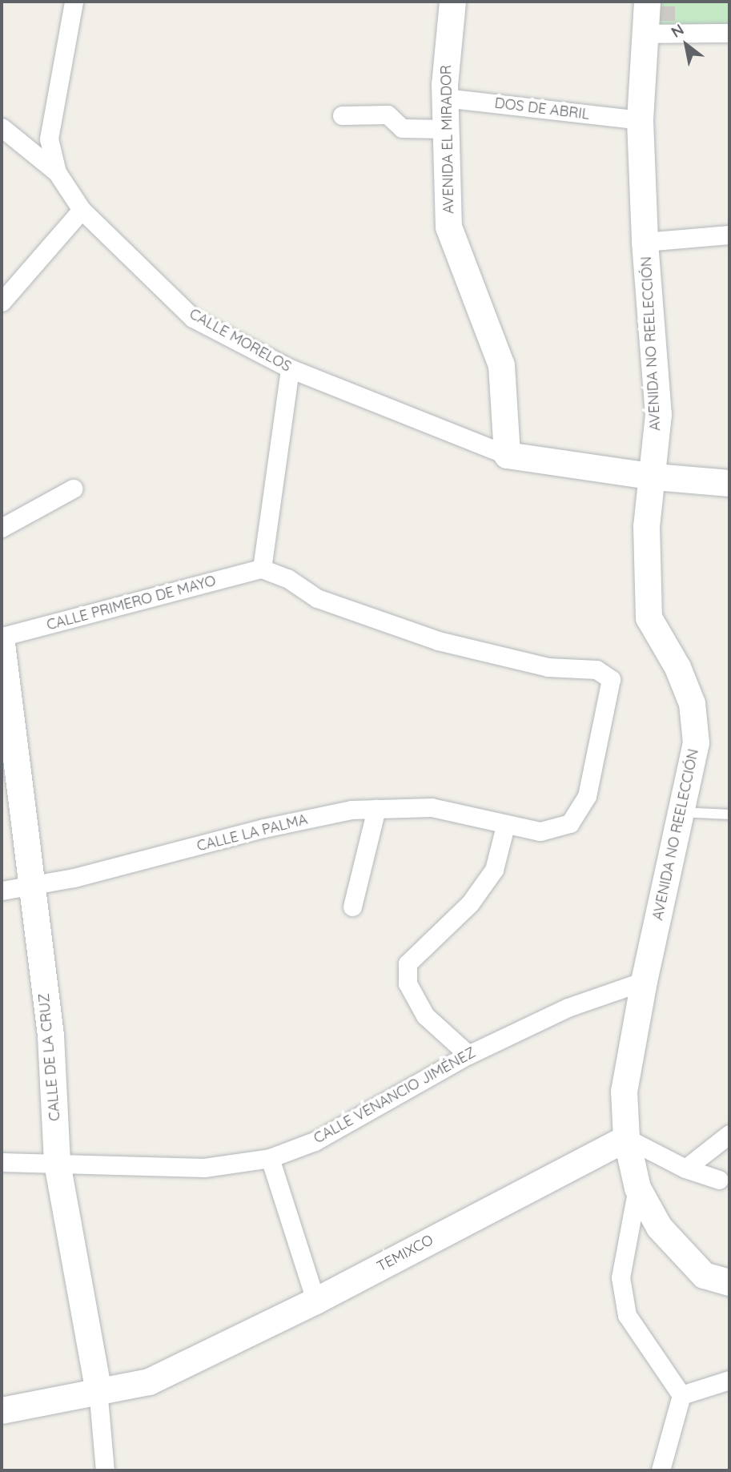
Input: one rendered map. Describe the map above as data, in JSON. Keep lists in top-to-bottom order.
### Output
{
  "streets": {
    "main road": [
      "AVENIDA EL MIRADOR",
      "AVENIDA NO REELECCIÓN",
      "CALLE DE LA CRUZ",
      "TEMIXCO"
    ],
    "street": [
      "DOS DE ABRIL",
      "CALLE MORELOS",
      "CALLE PRIMERO DE MAYO",
      "CALLE LA PALMA",
      "CALLE VENANCIO JIMÉNEZ"
    ]
  },
  "crossings": [
    ["DOS DE ABRIL", "AVENIDA EL MIRADOR"],
    ["DOS DE ABRIL", "AVENIDA NO REELECCIÓN"],
    ["AVENIDA EL MIRADOR", "CALLE MORELOS"],
    ["AVENIDA NO REELECCIÓN", "CALLE VENANCIO JIMÉNEZ"],
    ["AVENIDA NO REELECCIÓN", "TEMIXCO"],
    ["CALLE PRIMERO DE MAYO", "CALLE LA PALMA"],
    ["CALLE LA PALMA", "CALLE DE LA CRUZ"],
    ["CALLE DE LA CRUZ", "CALLE VENANCIO JIMÉNEZ"],
    ["CALLE DE LA CRUZ", "TEMIXCO"]
  ],
  "north": "top left"
}
